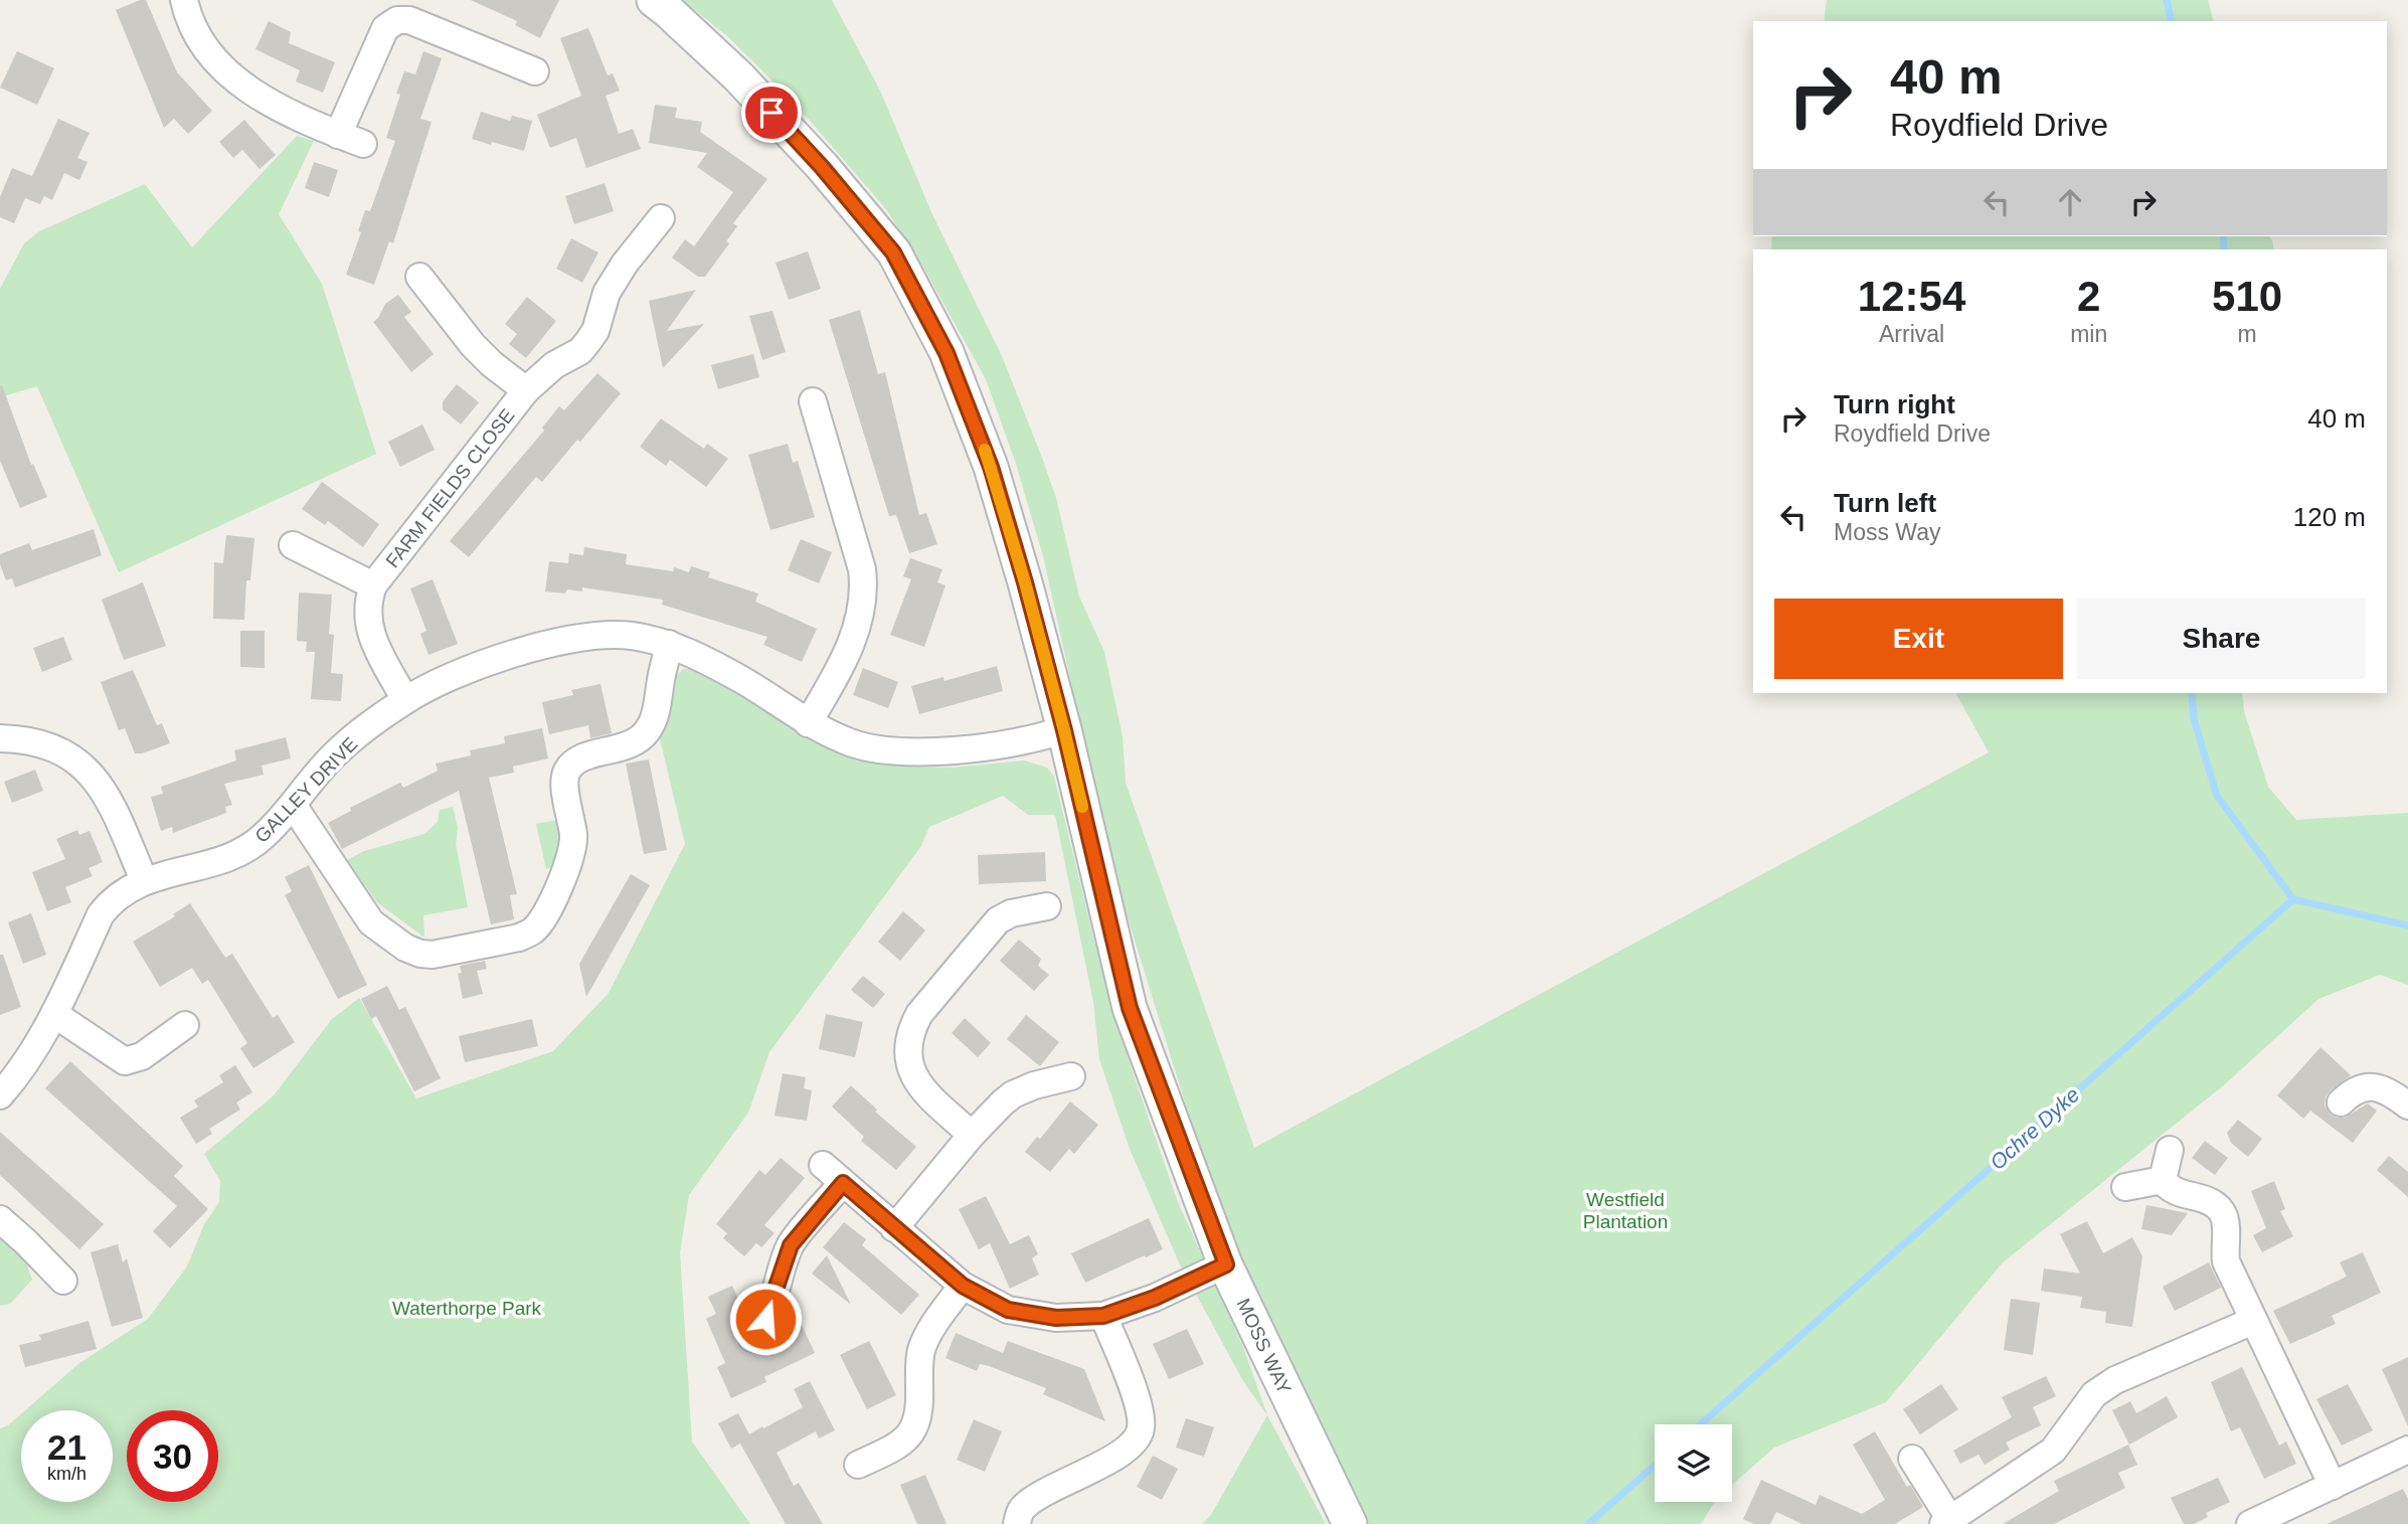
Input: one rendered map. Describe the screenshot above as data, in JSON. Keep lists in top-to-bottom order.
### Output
{
  "streets": {
    "street": ["FARM FIELDS CLOSE", "GALLEY DRIVE", "MOSS WAY"]
  },
  "crossings": [
    ["FARM FIELDS CLOSE", "GALLEY DRIVE"],
    ["GALLEY DRIVE", "MOSS WAY"]
  ],
  "water": ["Ochre Dyke"],
  "parks": ["Westfield Plantation", "Waterthorpe Park"],
  "page": {
    "turn": ["40 m", "Roydfield Drive"],
    "eta": [
      "12:54",
      "Arrival",
      "2",
      "min",
      "510",
      "m"
    ],
    "list": [
      {
        "name": "Turn right",
        "note": "Roydfield Drive",
        "value": "40 m"
      },
      {
        "name": "Turn left",
        "note": "Moss Way",
        "value": "120 m"
      }
    ],
    "buttons": ["Exit", "Share"],
    "speed": "21 km/h",
    "limit": "30"
  }
}
